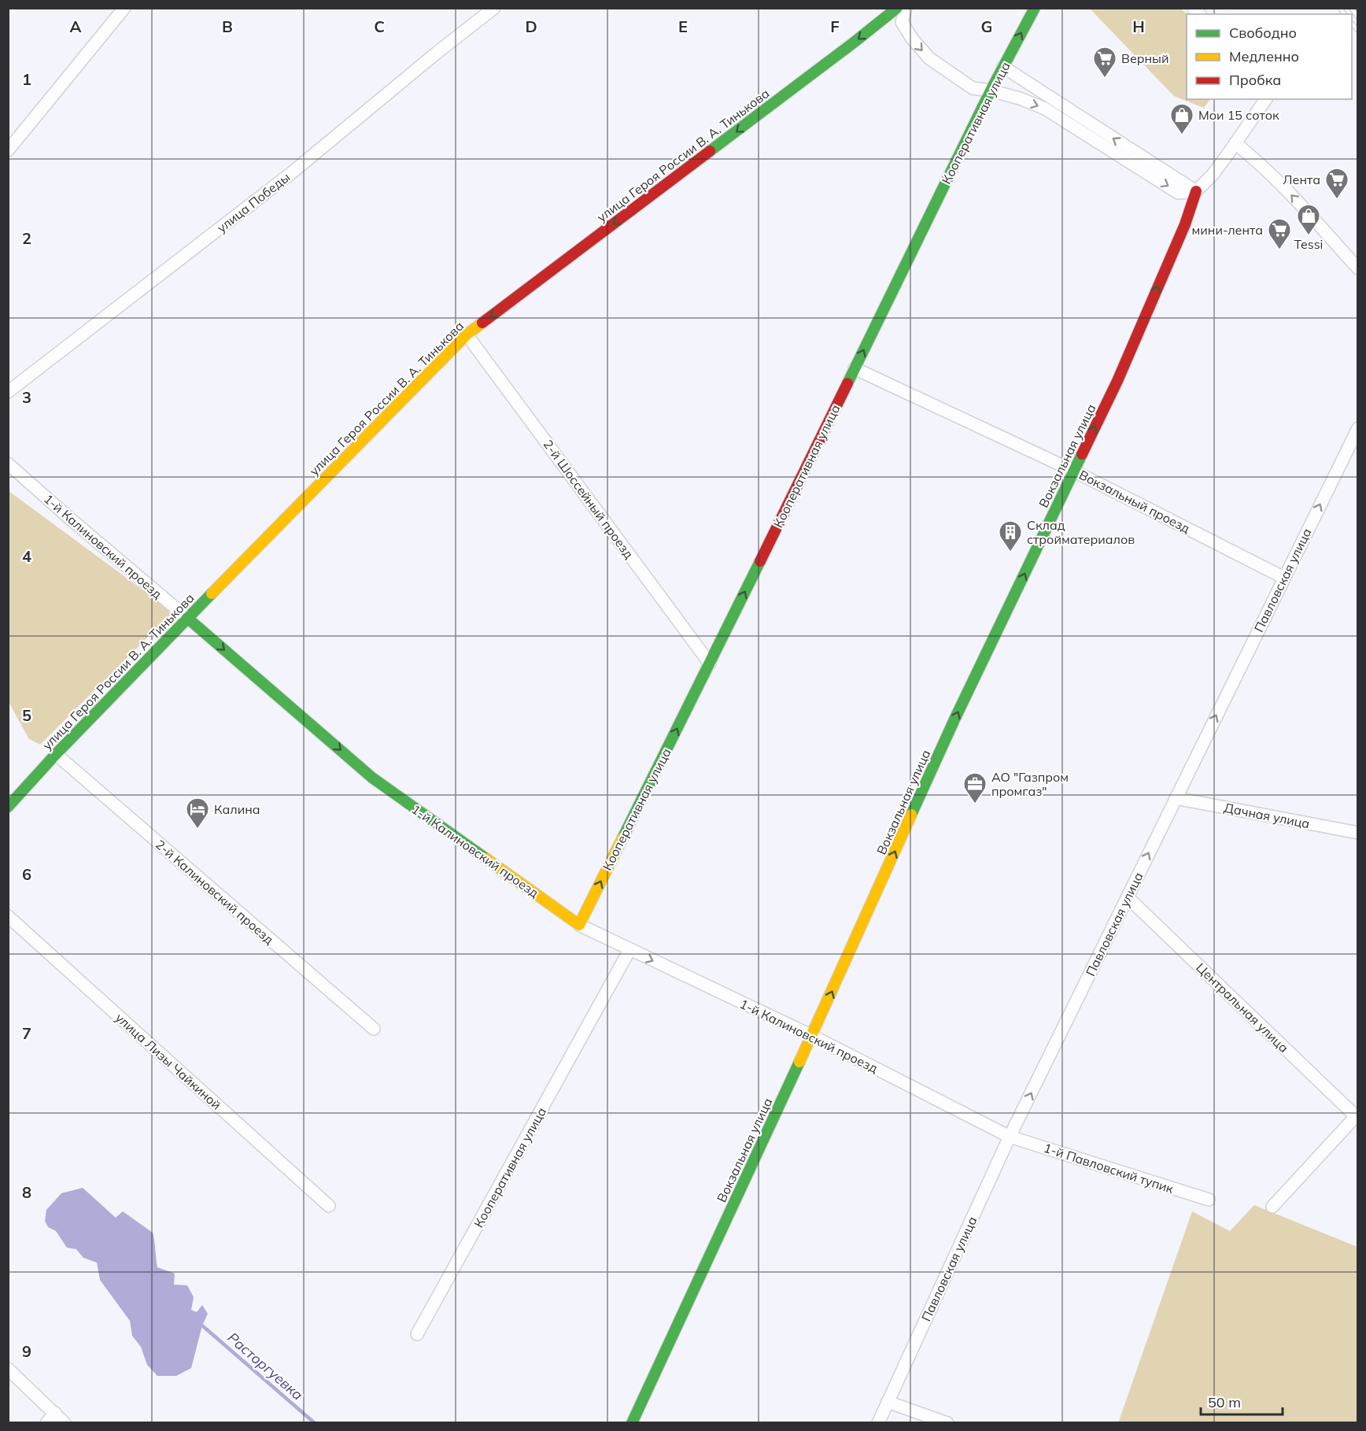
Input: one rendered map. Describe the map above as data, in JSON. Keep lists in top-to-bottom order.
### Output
{
  "streets": {
    "street": [
      "Кооперативная улица",
      "улица Героя России В. А. Тинькова",
      "улица Победы",
      "Вокзальная улица",
      "2-й Шоссейный проезд",
      "Вокзальный проезд",
      "1-й Калиновский проезд",
      "Павловская улица",
      "Дачная улица",
      "2-й Калиновский проезд",
      "Центральная улица",
      "улица Лизы Чайкиной",
      "1-й Павловский тупик"
    ]
  },
  "crossings": [
    ["Кооперативная улица", "2-й Шоссейный проезд"],
    ["Кооперативная улица", "Вокзальный проезд"],
    ["Кооперативная улица", "1-й Калиновский проезд"],
    ["улица Героя России В. А. Тинькова", "2-й Шоссейный проезд"],
    ["улица Героя России В. А. Тинькова", "1-й Калиновский проезд"],
    ["улица Героя России В. А. Тинькова", "2-й Калиновский проезд"],
    ["Вокзальная улица", "Вокзальный проезд"],
    ["Вокзальная улица", "1-й Калиновский проезд"],
    ["Вокзальный проезд", "Павловская улица"],
    ["1-й Калиновский проезд", "Павловская улица"],
    ["1-й Калиновский проезд", "1-й Павловский тупик"],
    ["Павловская улица", "Дачная улица"],
    ["Павловская улица", "Центральная улица"],
    ["Павловская улица", "1-й Павловский тупик"]
  ],
  "one_way": [
    "Кооперативная улица",
    "улица Героя России В. А. Тинькова",
    "Вокзальная улица",
    "1-й Калиновский проезд",
    "Павловская улица"
  ],
  "water": ["Расторгуевка"],
  "places": {
    "supermarket": ["Верный", "Лента", "мини-лента"],
    "shop": ["Мои 15 соток", "Tessi"],
    "building": ["Склад стройматериалов"],
    "office": ["АО \"Газпром промгаз\""],
    "hotel": ["Калина"]
  },
  "legend": ["Свободно", "Медленно", "Пробка"],
  "scale_bar": "50 m",
  "grid": {
    "columns": [
      "A",
      "B",
      "C",
      "D",
      "E",
      "F",
      "G",
      "H"
    ],
    "rows": [
      "1",
      "2",
      "3",
      "4",
      "5",
      "6",
      "7",
      "8",
      "9"
    ]
  }
}
